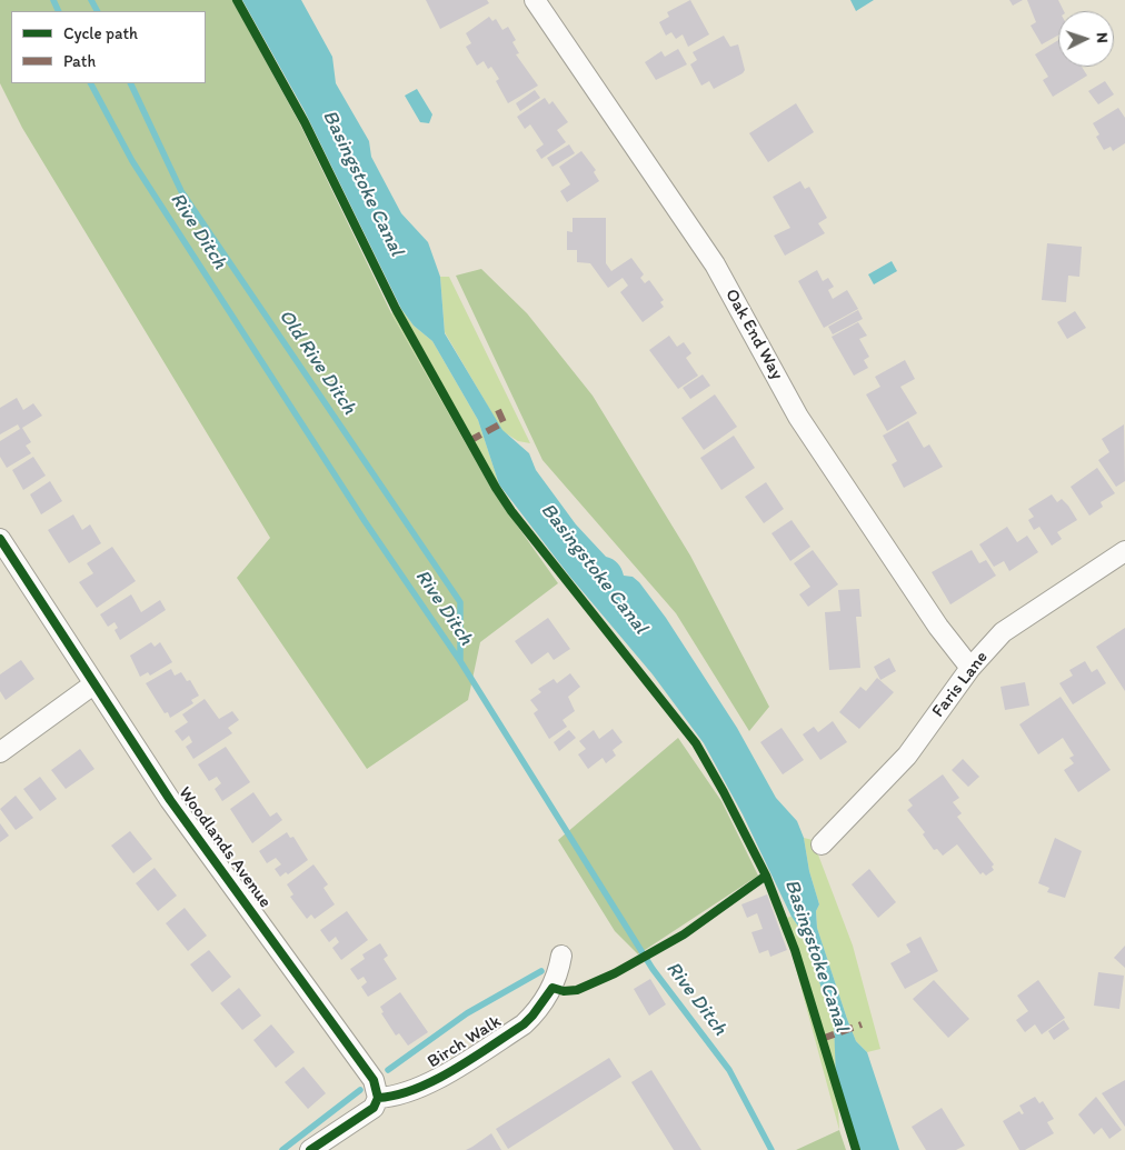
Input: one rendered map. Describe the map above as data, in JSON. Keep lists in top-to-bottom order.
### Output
{
  "streets": {
    "street": [
      "Oak End Way",
      "Faris Lane",
      "Woodlands Avenue",
      "Birch Walk"
    ]
  },
  "crossings": [
    ["Oak End Way", "Faris Lane"],
    ["Woodlands Avenue", "Birch Walk"]
  ],
  "water": ["Basingstoke Canal", "Rive Ditch", "Old Rive Ditch"],
  "legend": ["Cycle path", "Path"],
  "north": "right"
}
